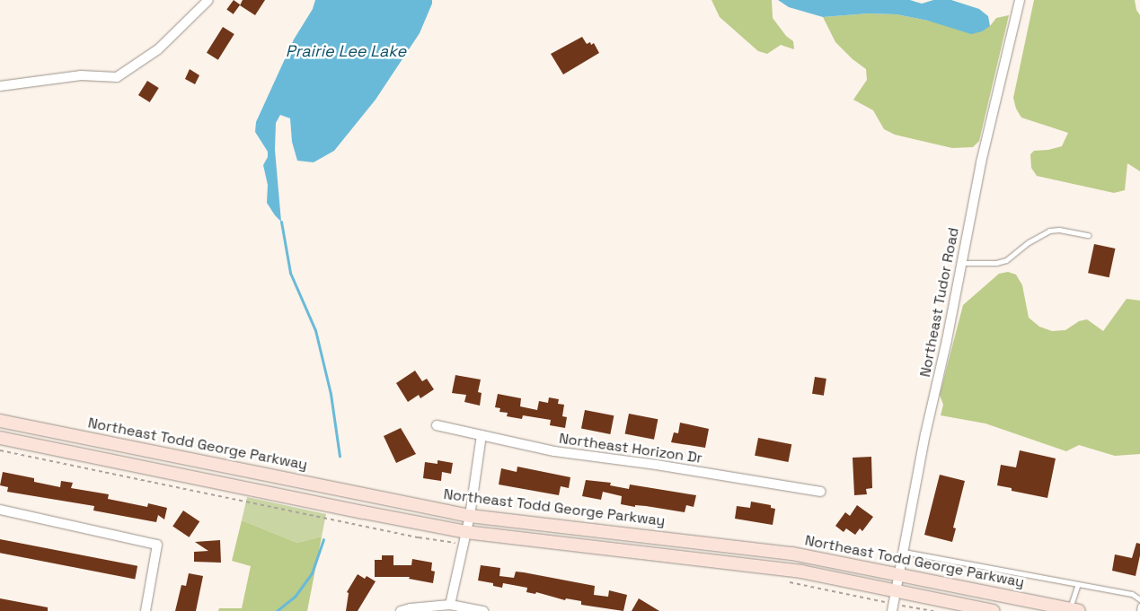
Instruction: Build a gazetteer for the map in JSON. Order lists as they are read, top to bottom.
{
  "streets": {
    "main road": ["Northeast Todd George Parkway"],
    "street": ["Northeast Tudor Road", "Northeast Horizon Dr"]
  },
  "crossings": [
    ["Northeast Tudor Road", "Northeast Todd George Parkway"]
  ],
  "water": ["Prairie Lee Lake"]
}
